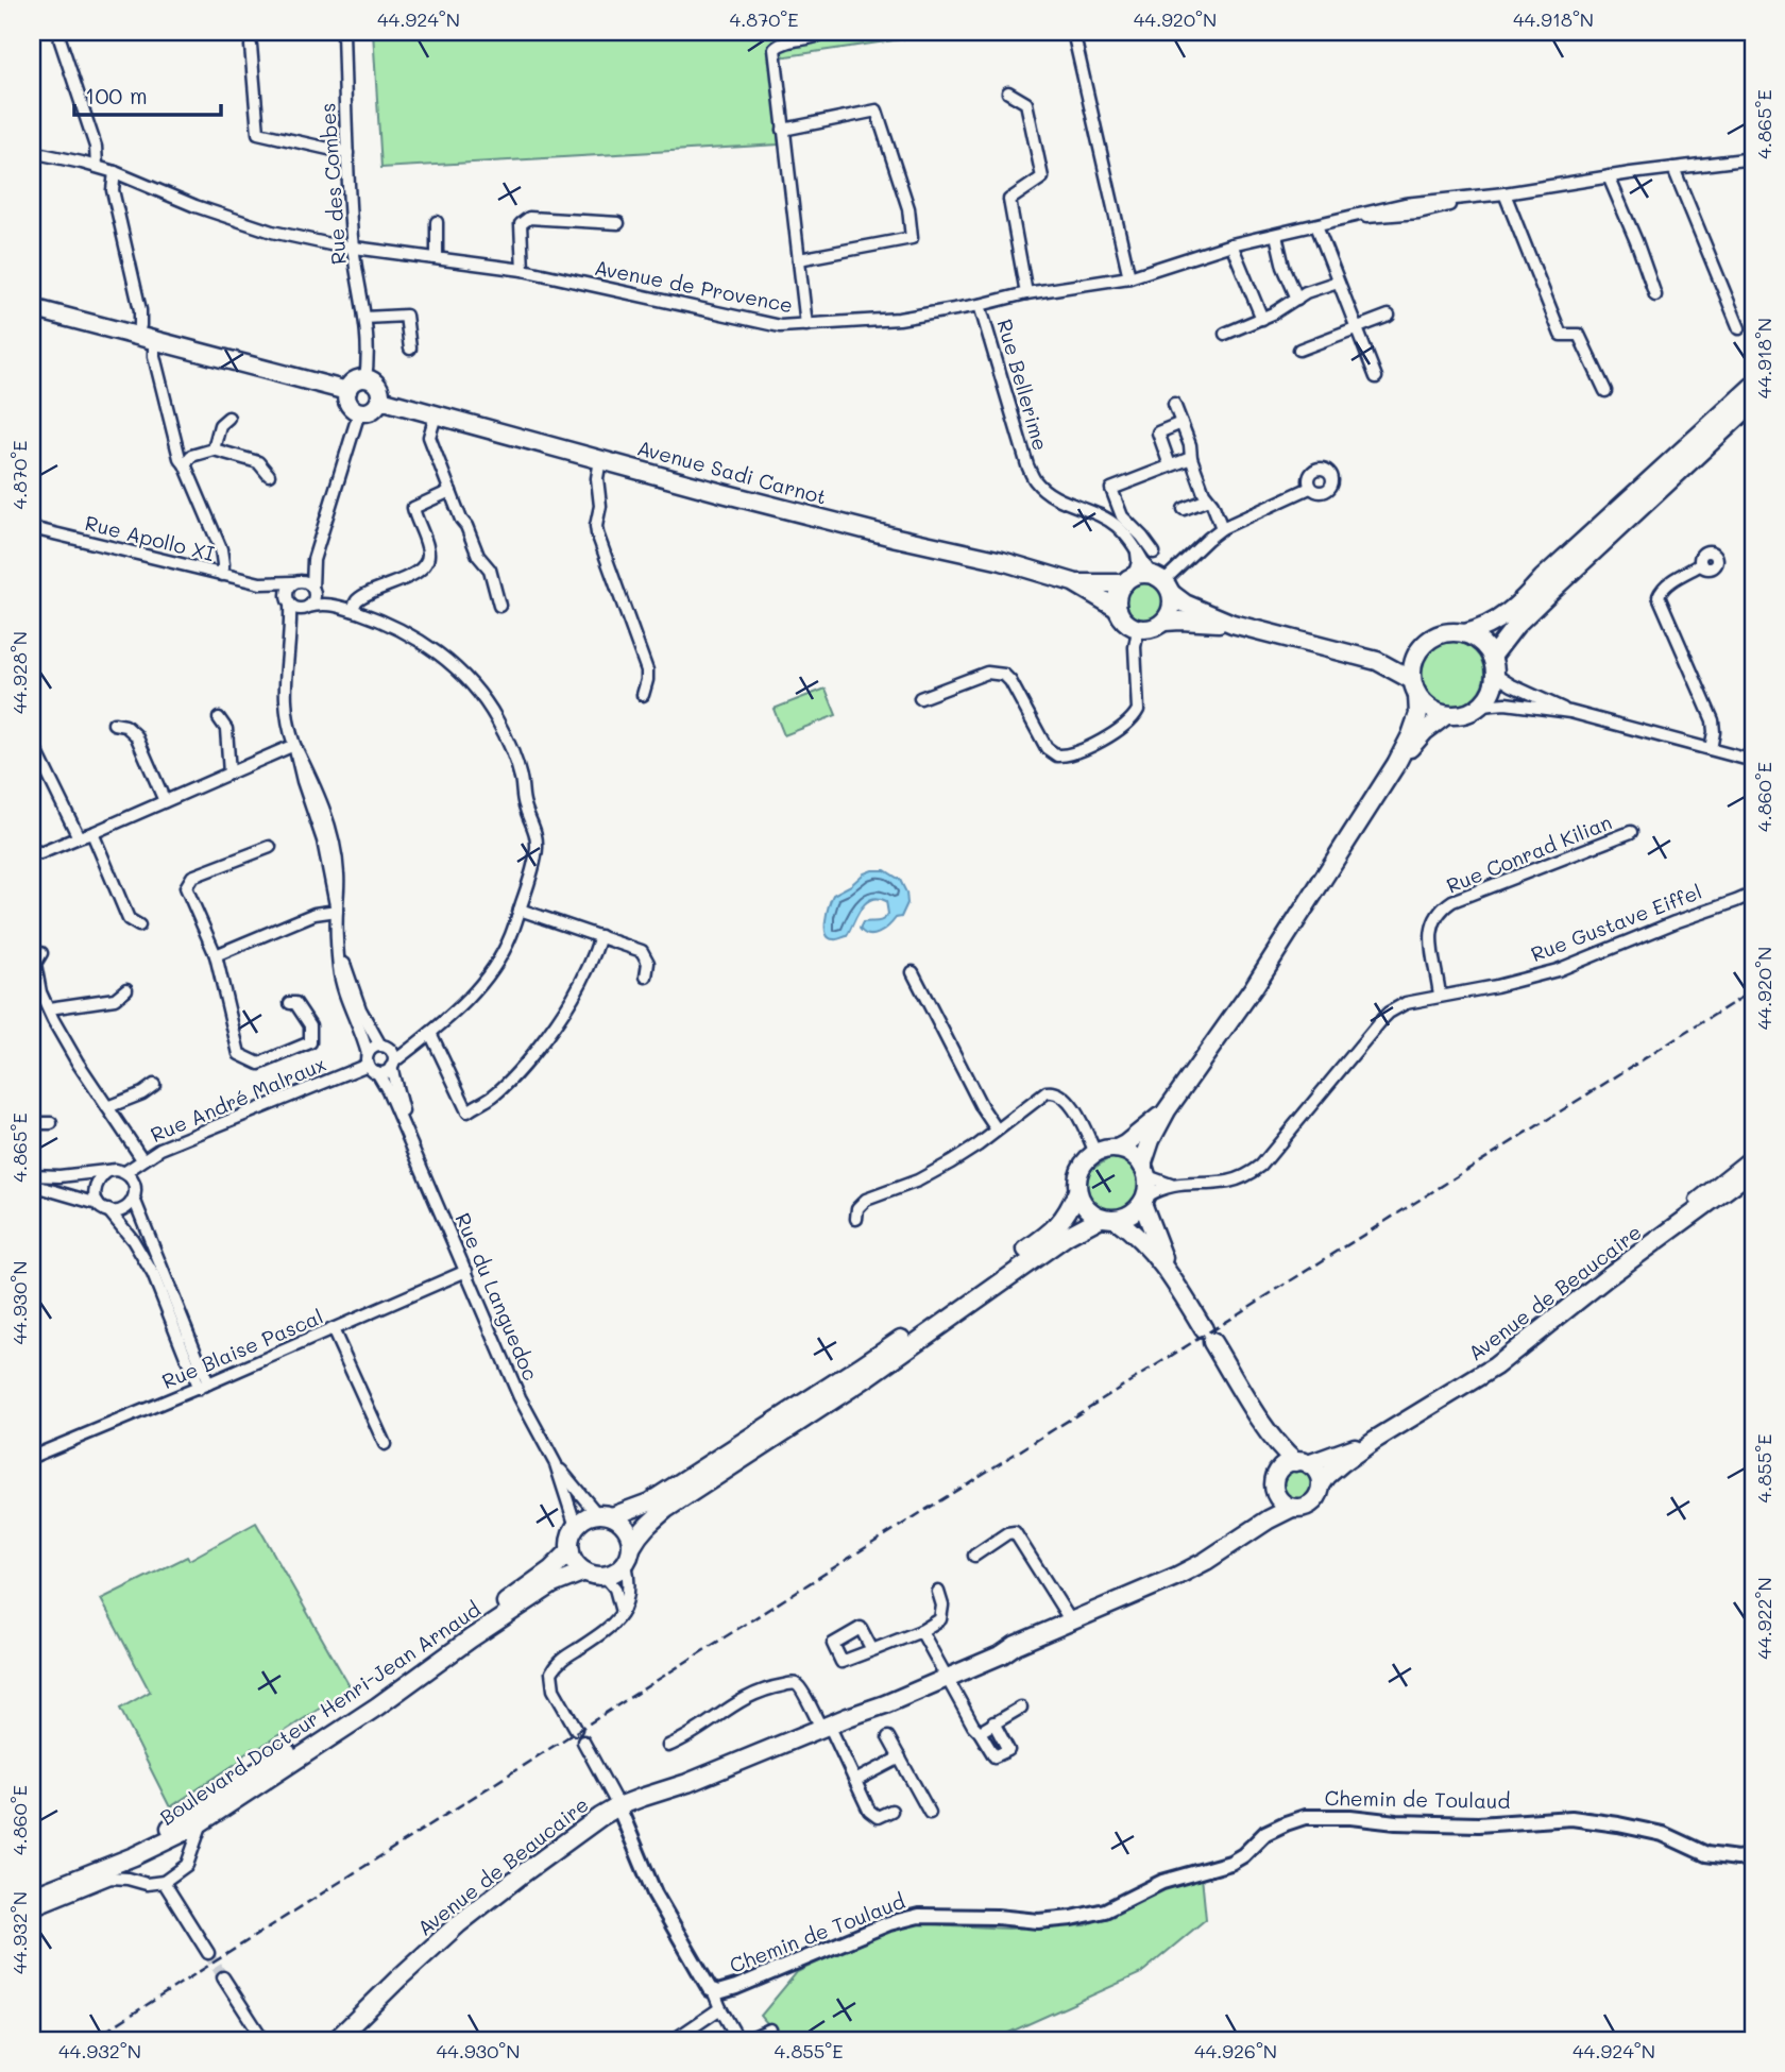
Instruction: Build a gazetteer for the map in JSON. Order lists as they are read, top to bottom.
{
  "streets": {
    "main road": ["Avenue Sadi Carnot", "Avenue de Beaucaire", "Boulevard Docteur Henri-Jean Arnaud"],
    "street": [
      "Rue des Combes",
      "Avenue de Provence",
      "Rue Bellerime",
      "Rue Apollo XI",
      "Rue Conrad Kilian",
      "Rue Gustave Eiffel",
      "Rue André Malraux",
      "Rue du Languedoc",
      "Rue Blaise Pascal",
      "Chemin de Toulaud"
    ]
  },
  "crossings": [
    ["Rue des Combes", "Avenue de Provence"],
    ["Rue des Combes", "Avenue Sadi Carnot"],
    ["Avenue de Provence", "Rue Bellerime"],
    ["Rue Bellerime", "Avenue Sadi Carnot"],
    ["Rue Conrad Kilian", "Rue Gustave Eiffel"],
    ["Rue André Malraux", "Rue du Languedoc"],
    ["Rue du Languedoc", "Rue Blaise Pascal"],
    ["Rue du Languedoc", "Boulevard Docteur Henri-Jean Arnaud"]
  ],
  "scale_bar": "100 m",
  "coordinates": [
    "44.924°N",
    "4.870°E",
    "44.920°N",
    "44.918°N",
    "4.865°E",
    "44.928°N",
    "4.860°E",
    "44.930°N",
    "4.855°E",
    "44.922°N",
    "44.932°N",
    "44.926°N"
  ]
}
